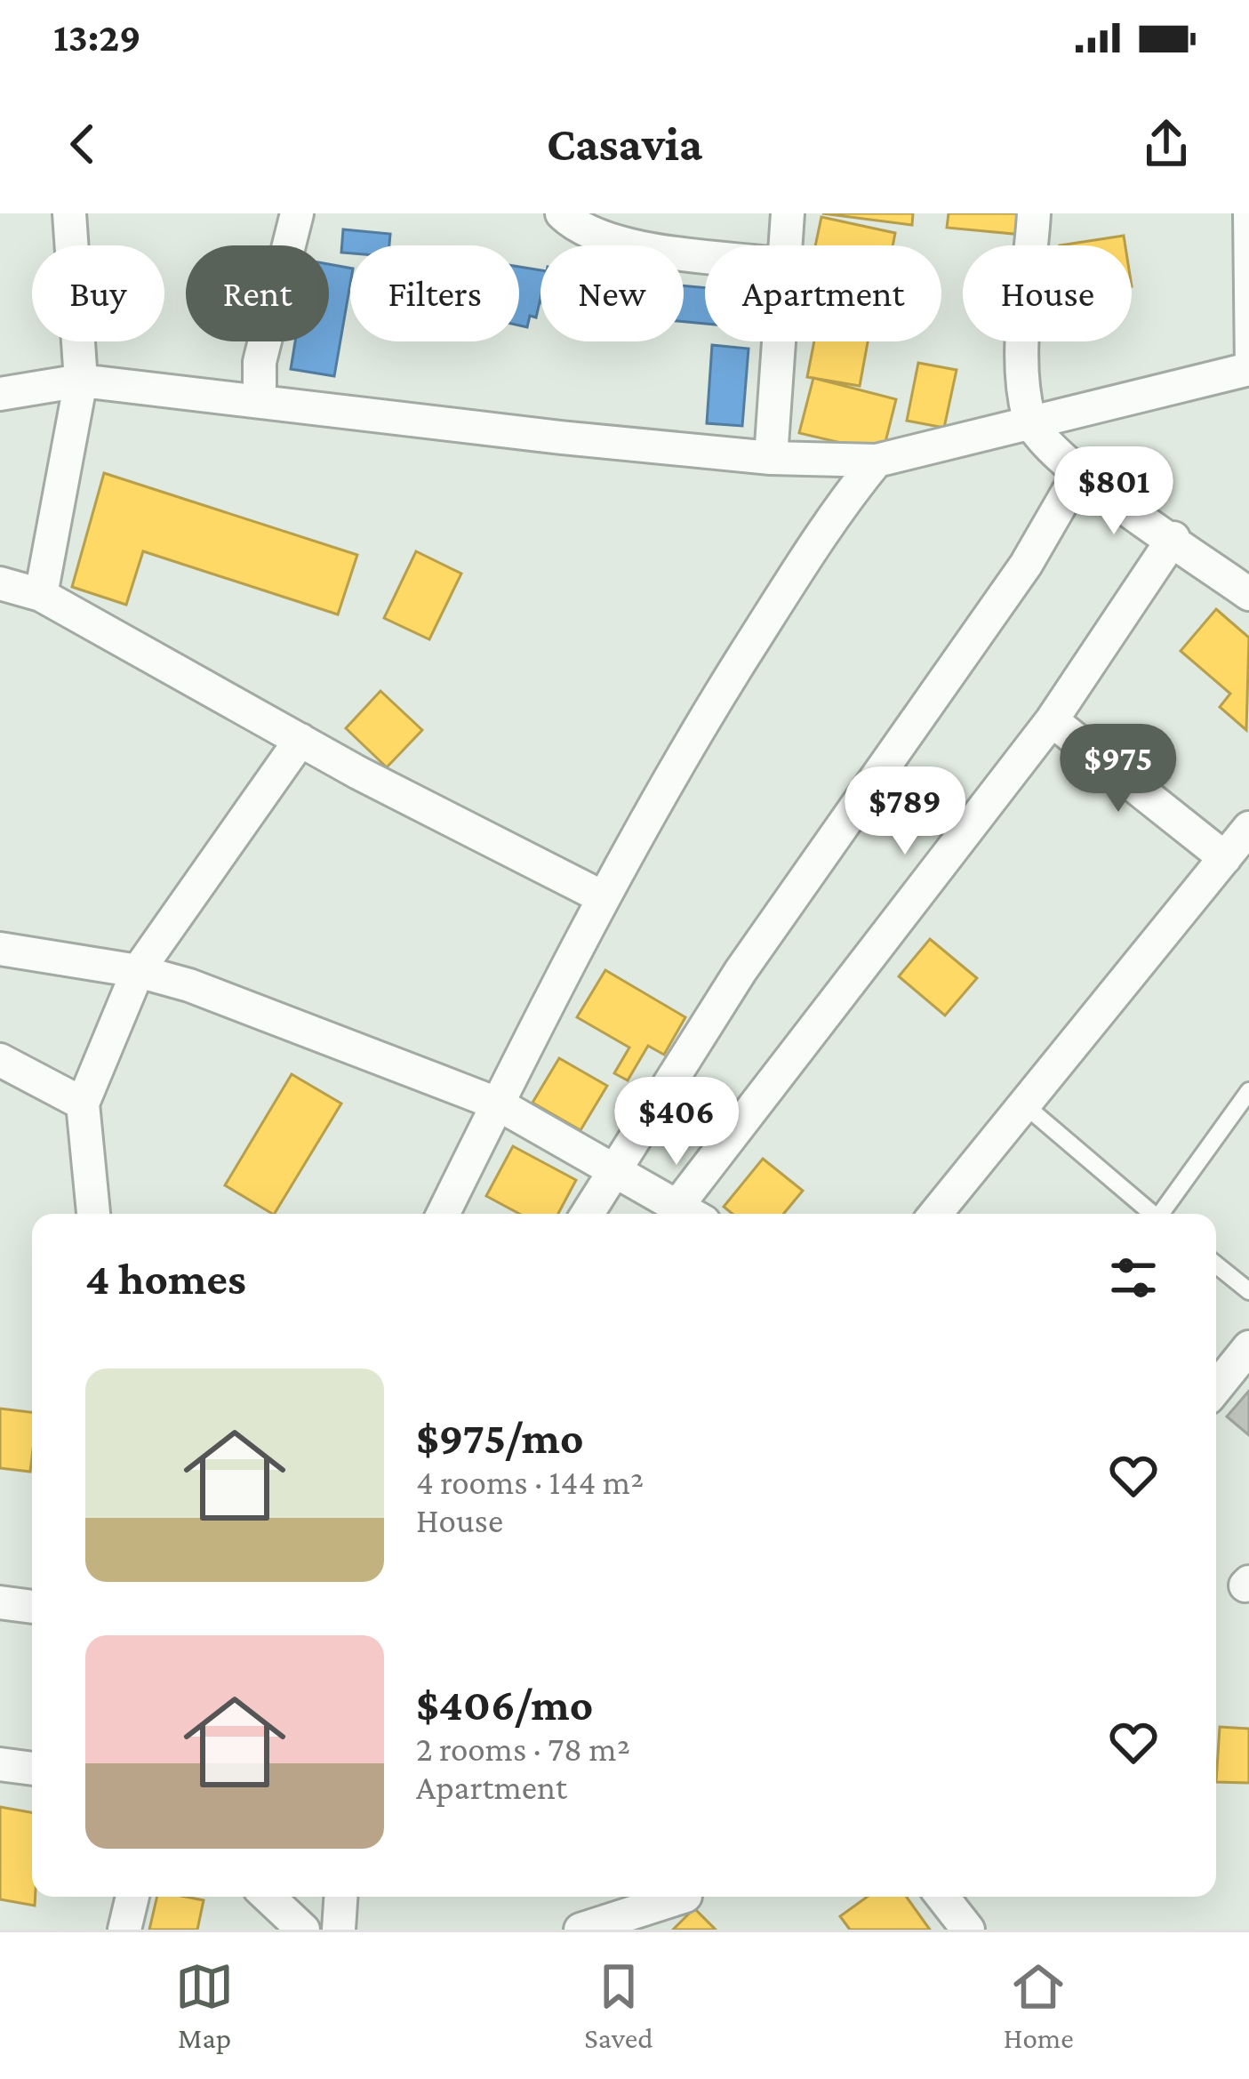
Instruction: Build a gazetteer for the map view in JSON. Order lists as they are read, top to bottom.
{
  "page": {
    "status": "13:29",
    "header": "Casavia",
    "chip": [
      "Buy",
      "Rent",
      "Filters",
      "New",
      "Apartment",
      "House"
    ],
    "price": [
      "$801",
      "$975",
      "$789",
      "$406"
    ],
    "heading": "4 homes",
    "list": [
      {
        "name": "$975/mo",
        "note": "4 rooms · 144 m² · House"
      },
      {
        "name": "$406/mo",
        "note": "2 rooms · 78 m² · Apartment"
      }
    ],
    "tabs": ["Map", "Saved", "Home"]
  }
}
